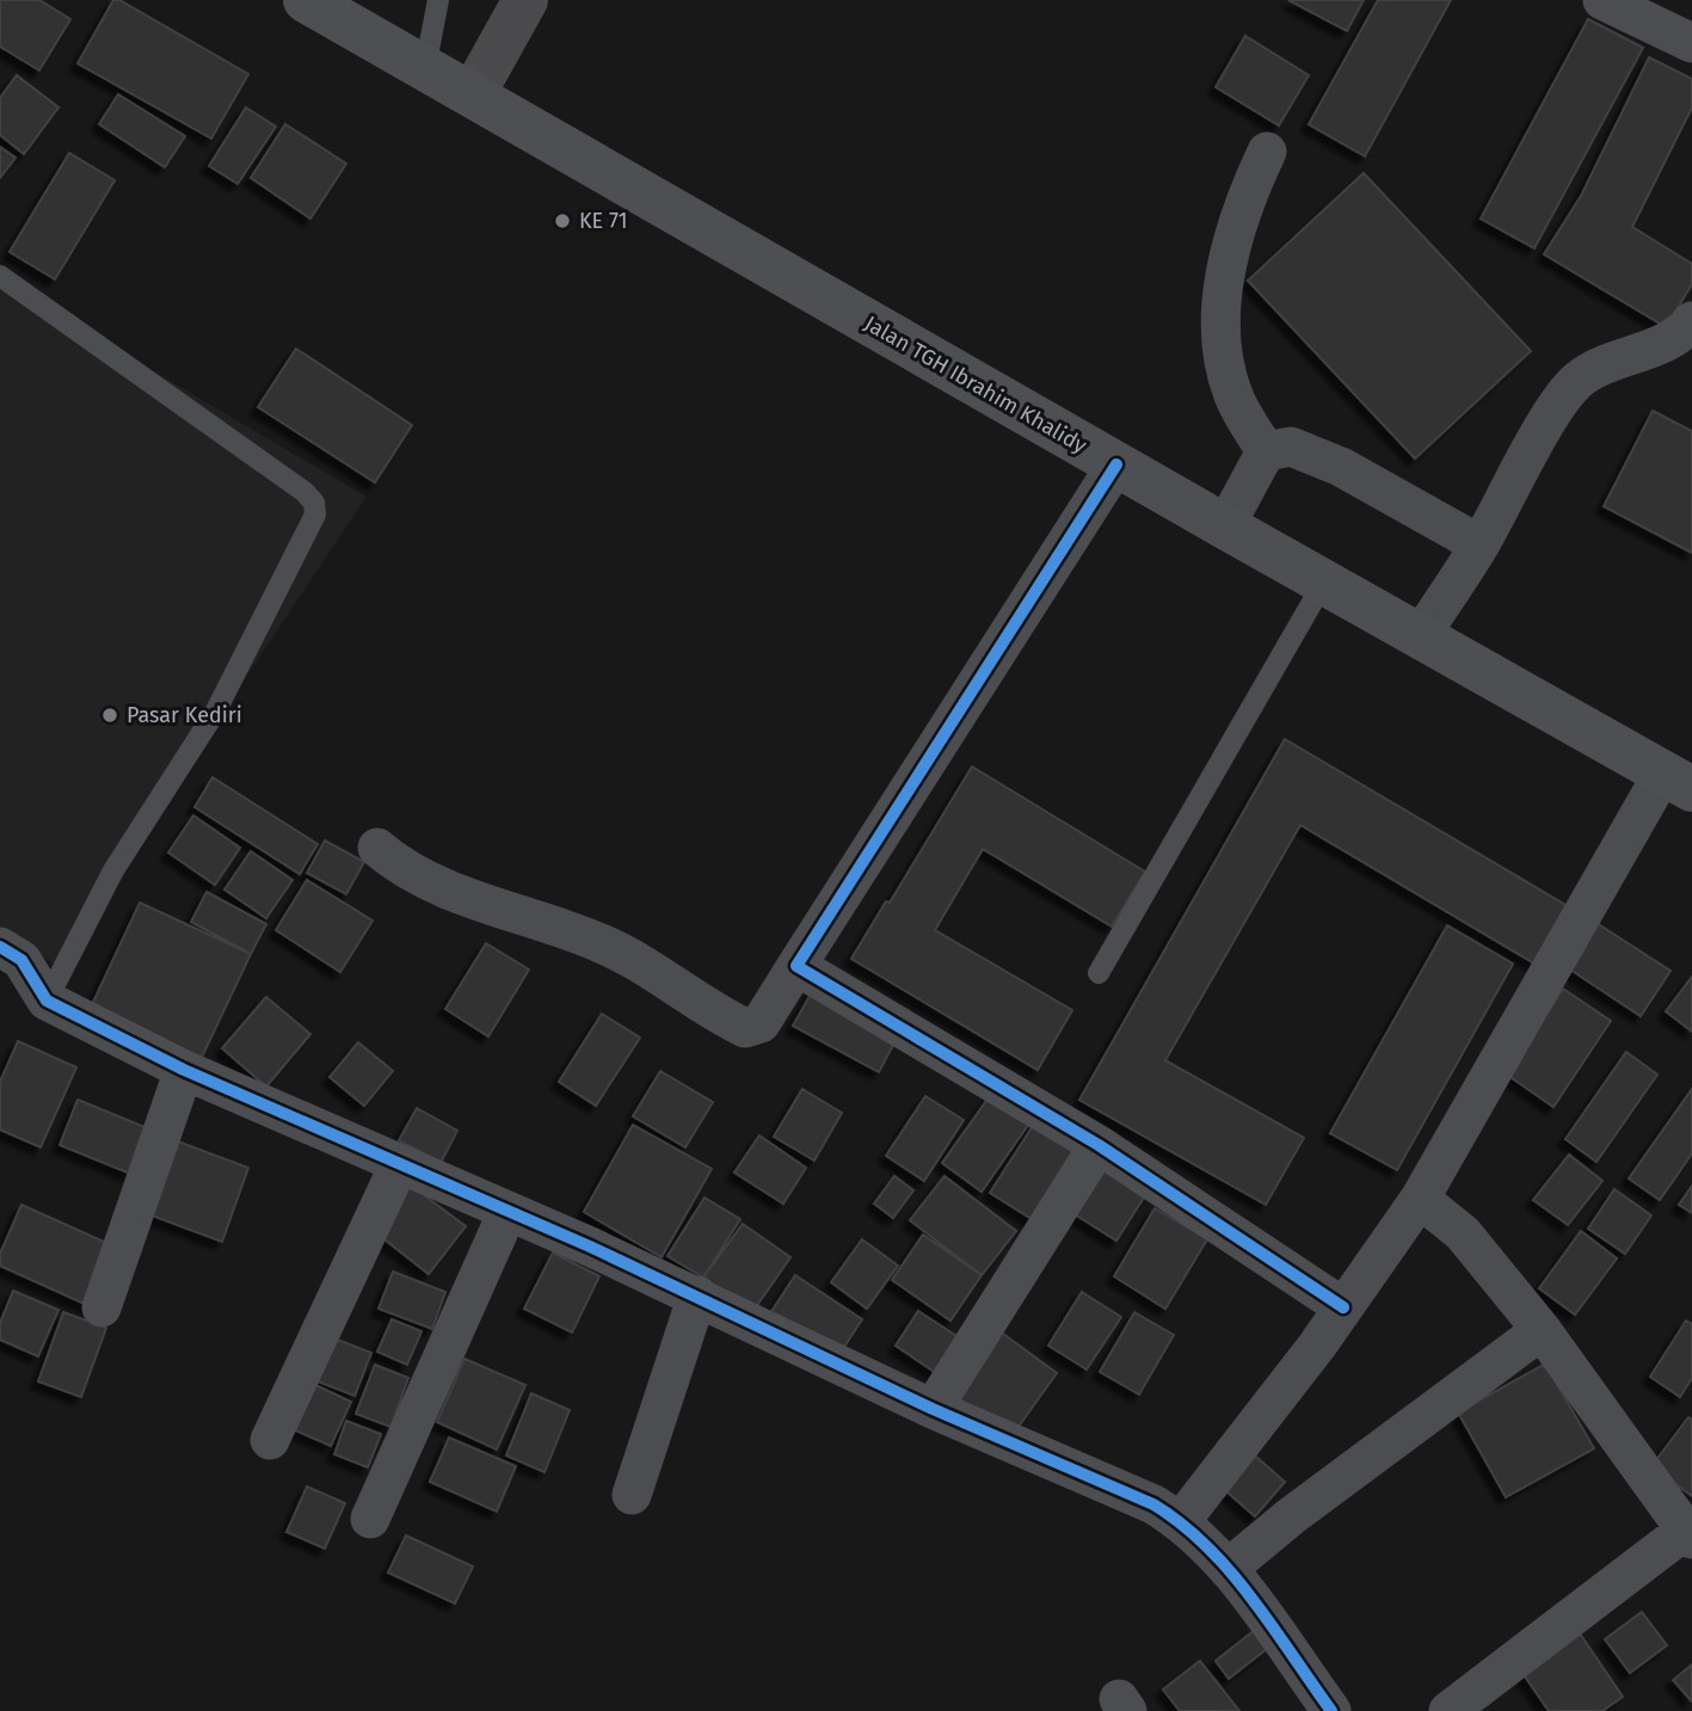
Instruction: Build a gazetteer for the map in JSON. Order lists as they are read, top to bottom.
{
  "streets": {
    "main road": ["Jalan TGH Ibrahim Khalidy"]
  },
  "places": ["KE 71", "Pasar Kediri"]
}
